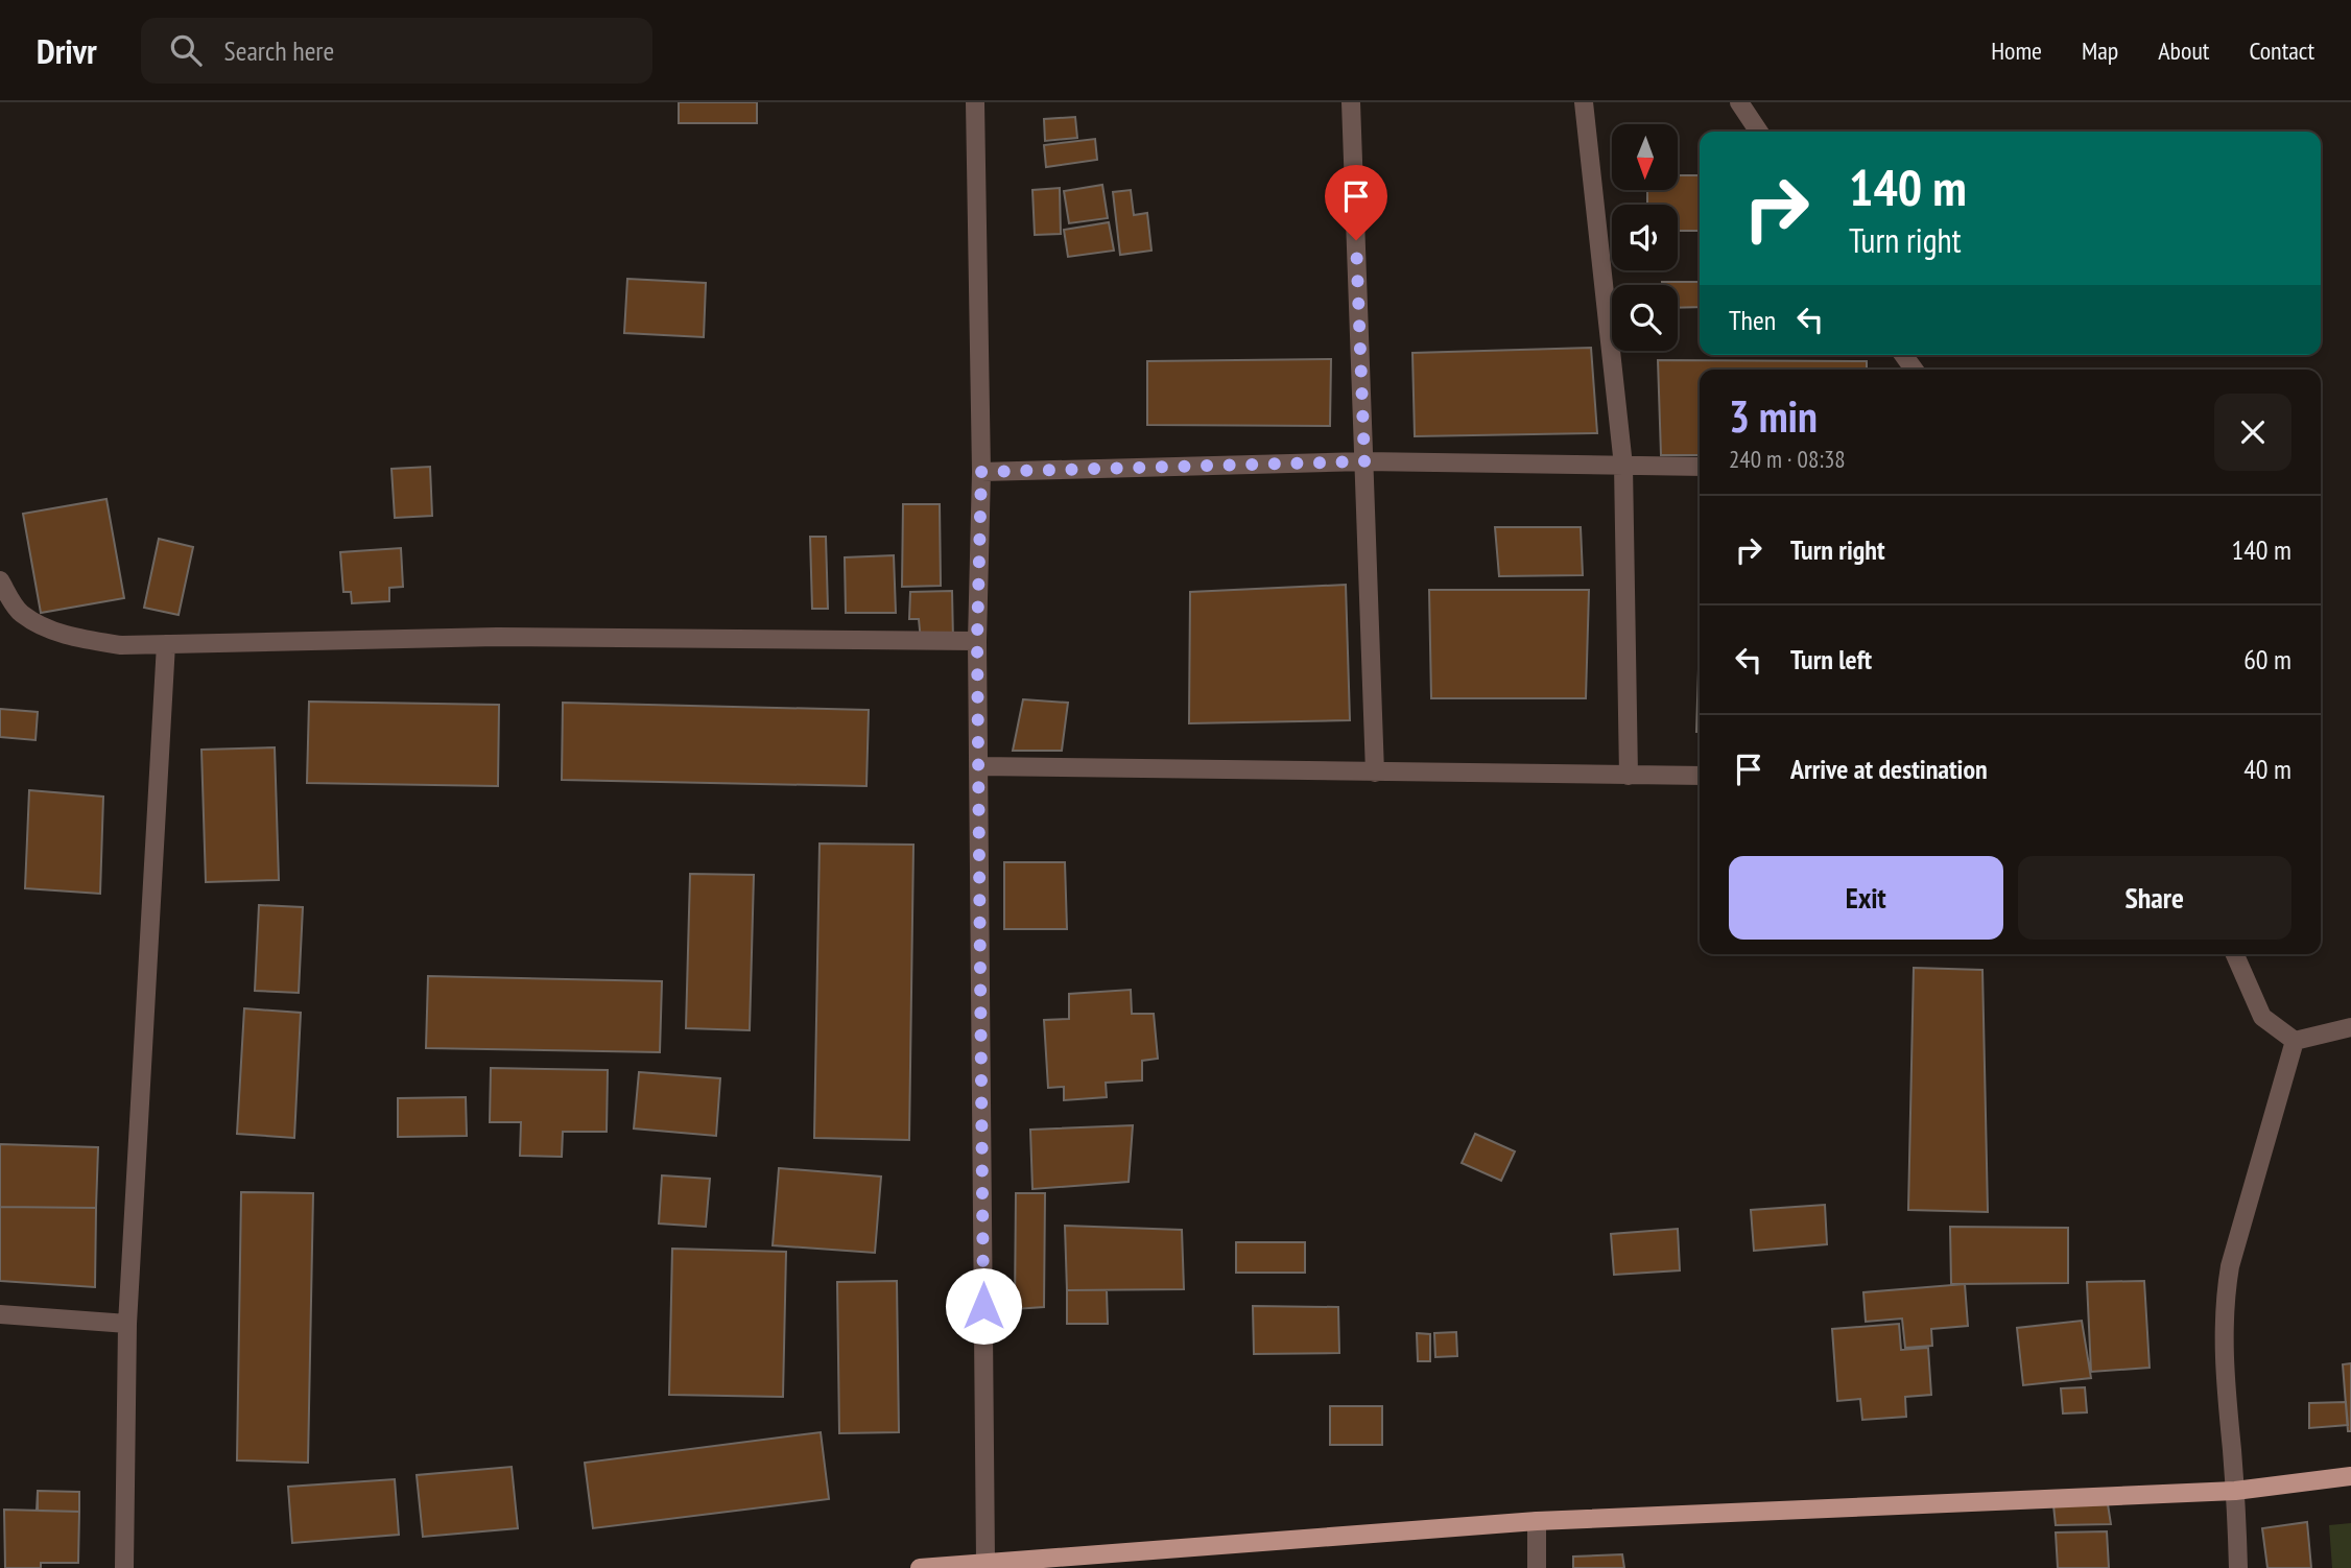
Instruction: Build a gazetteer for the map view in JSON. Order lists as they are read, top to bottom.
{
  "north": "bottom",
  "page": {
    "header": "Drivr",
    "search": "Search here",
    "nav": [
      "Home",
      "Map",
      "About",
      "Contact"
    ],
    "turn": ["140 m", "Turn right"],
    "then": "Then",
    "heading": ["3 min", "240 m · 08:38"],
    "list": [
      {
        "name": "Turn right",
        "value": "140 m"
      },
      {
        "name": "Turn left",
        "value": "60 m"
      },
      {
        "name": "Arrive at destination",
        "value": "40 m"
      }
    ],
    "buttons": ["Exit", "Share"]
  }
}
